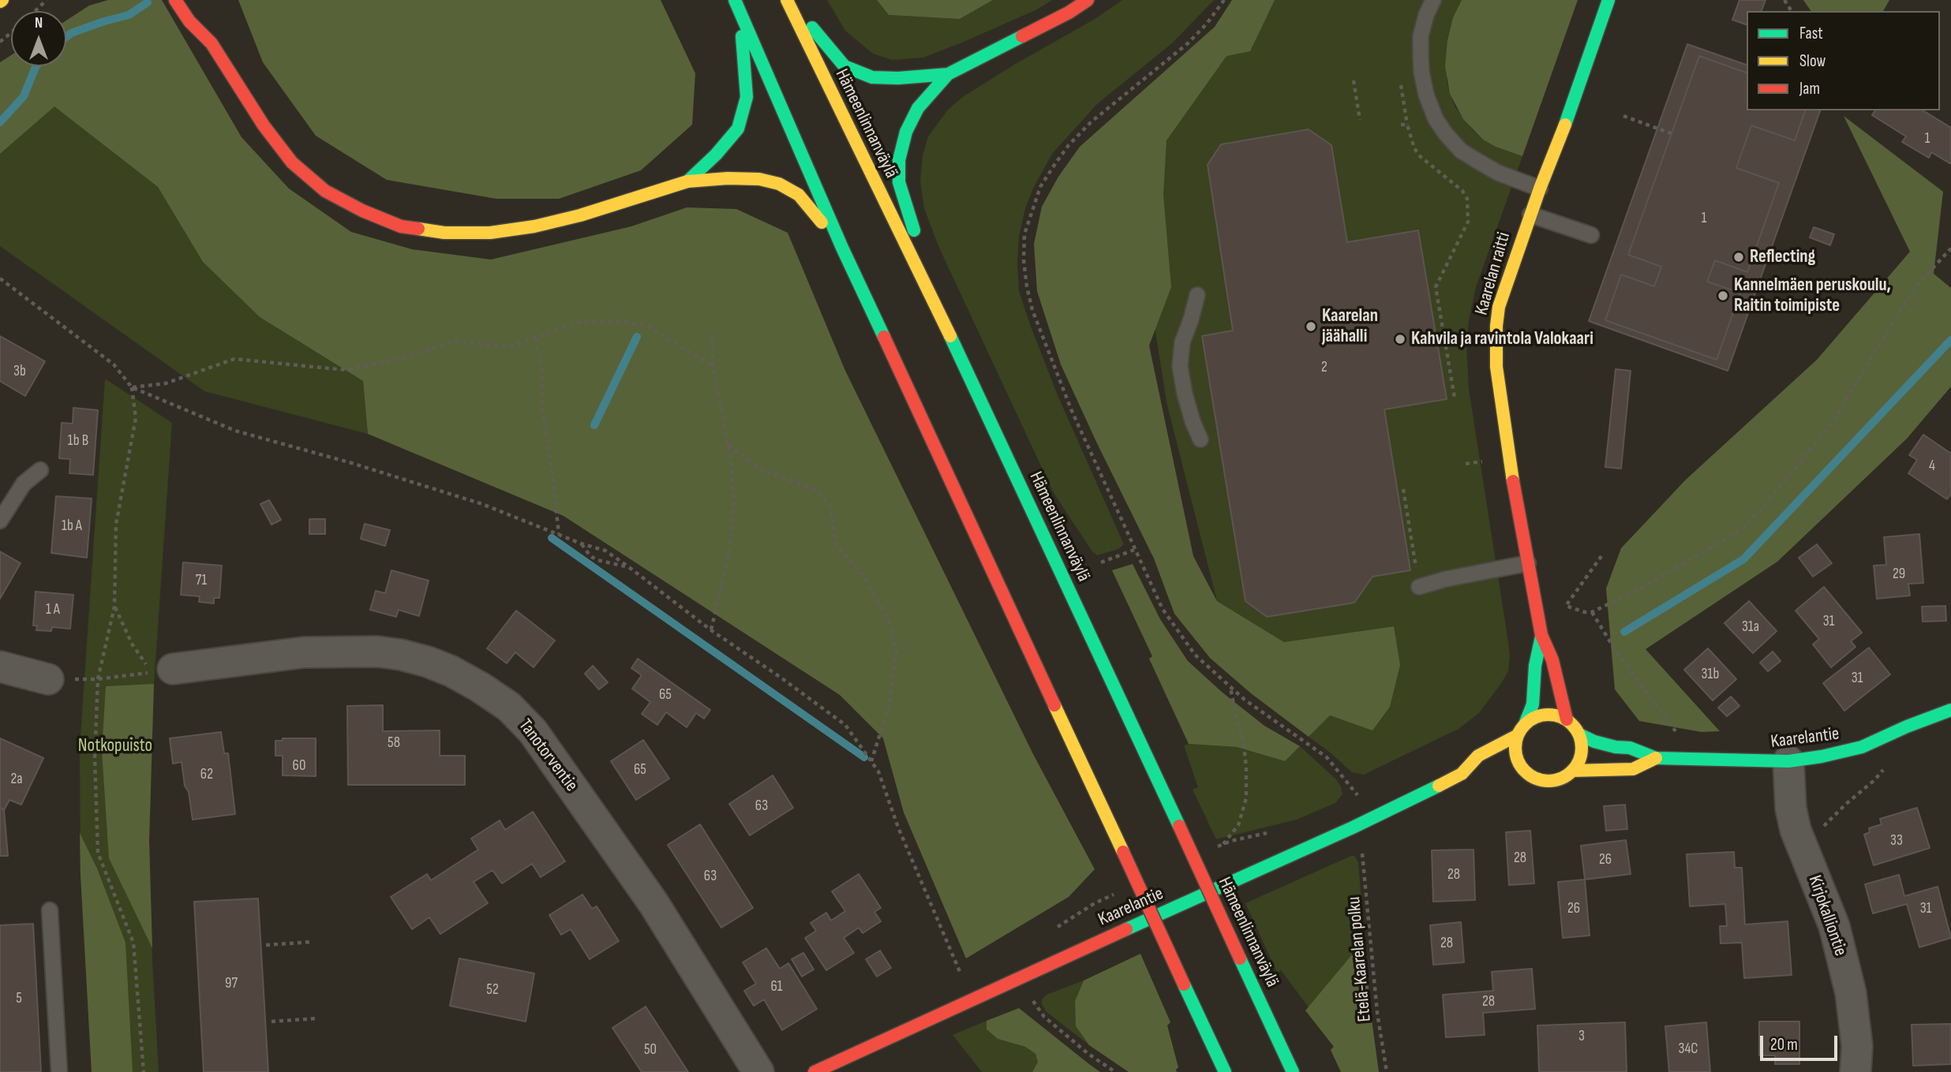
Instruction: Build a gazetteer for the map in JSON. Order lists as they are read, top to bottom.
{
  "streets": {
    "main road": ["Hämeenlinnanväylä", "Kaarelan raitti", "Kaarelantie"],
    "street": ["Tanotorventie", "Kirjokalliontie"],
    "path": ["Etelä-Kaarelan polku"]
  },
  "crossings": [
    ["Kaarelan raitti", "Kaarelantie"],
    ["Kaarelantie", "Kirjokalliontie"]
  ],
  "parks": ["Notkopuisto"],
  "places": [
    "Reflecting",
    "Kannelmäen peruskoulu, Raitin toimipiste",
    "Kaarelan jäähalli",
    "Kahvila ja ravintola Valokaari"
  ],
  "house_numbers": [
    "1",
    "1",
    "2",
    "3b",
    "1b B",
    "4",
    "1b A",
    "29",
    "71",
    "1 A",
    "31",
    "31a",
    "31b",
    "31",
    "65",
    "58",
    "60",
    "65",
    "62",
    "2a",
    "63",
    "33",
    "28",
    "26",
    "28",
    "63",
    "26",
    "31",
    "28",
    "97",
    "61",
    "52",
    "5",
    "28",
    "3",
    "34C",
    "50"
  ],
  "legend": ["Fast", "Slow", "Jam"],
  "scale_bar": "20 m",
  "north": "top"
}
